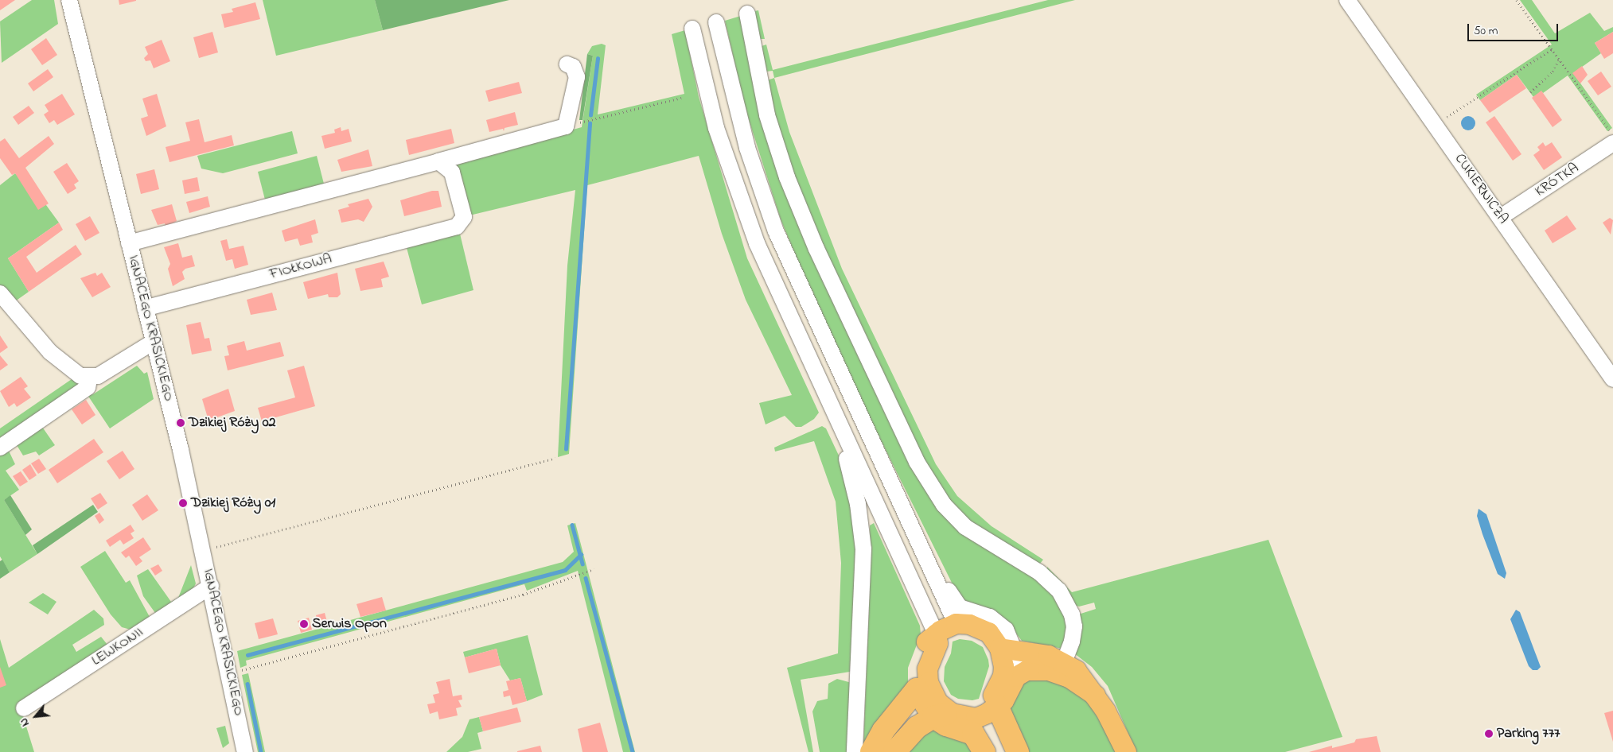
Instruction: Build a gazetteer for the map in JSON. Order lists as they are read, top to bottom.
{
  "streets": {
    "street": [
      "KRÓTKA",
      "CUKIERNICZA",
      "FIOŁKOWA",
      "IGNACEGO KRASICKIEGO",
      "LEWKONII"
    ]
  },
  "crossings": [
    ["KRÓTKA", "CUKIERNICZA"],
    ["FIOŁKOWA", "IGNACEGO KRASICKIEGO"],
    ["IGNACEGO KRASICKIEGO", "LEWKONII"]
  ],
  "places": [
    "Dzikiej Róży 02",
    "Dzikiej Róży 01",
    "Serwis Opon",
    "Parking 777"
  ],
  "scale_bar": "50 m",
  "north": "bottom left"
}
